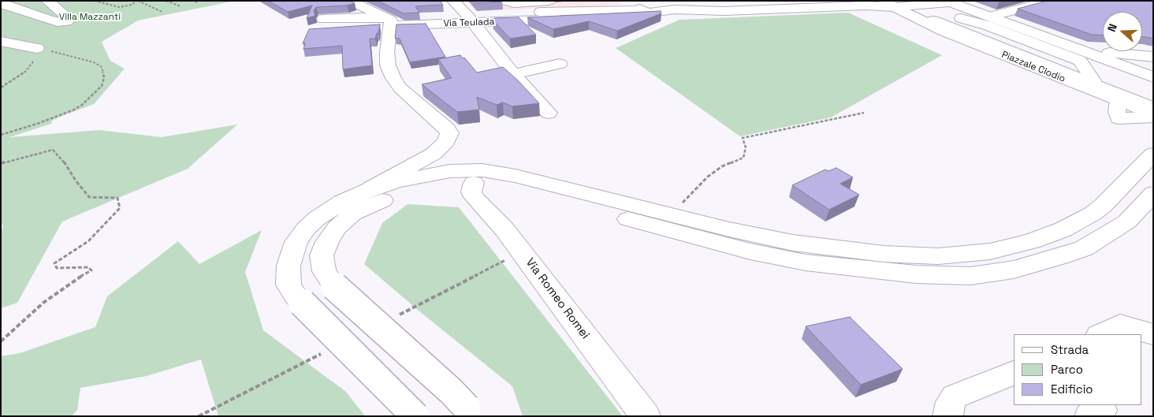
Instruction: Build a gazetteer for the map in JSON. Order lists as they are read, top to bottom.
{
  "streets": {
    "main road": ["Via Teulada", "Piazzale Clodio", "Via Romeo Romei"]
  },
  "crossings": [
    ["Via Teulada", "Piazzale Clodio"]
  ],
  "parks": ["Villa Mazzanti"],
  "legend": ["Strada", "Parco", "Edificio"],
  "north": "left"
}
